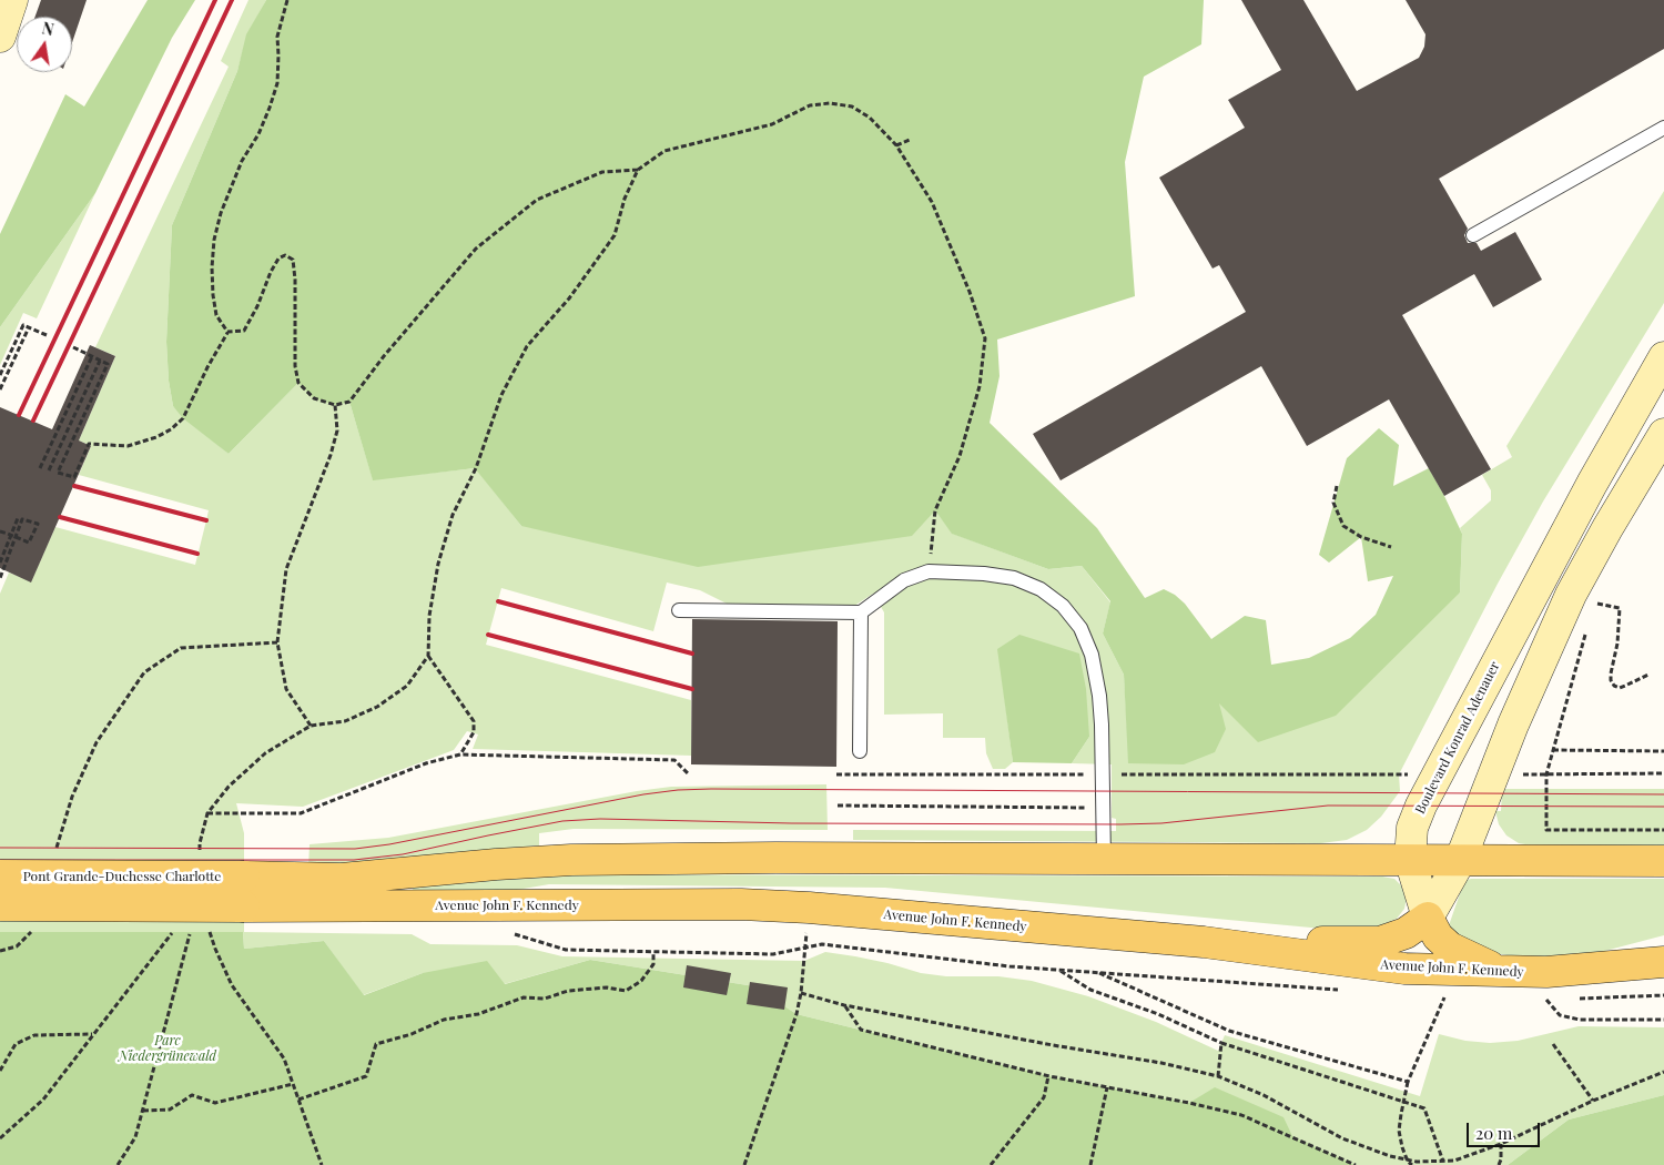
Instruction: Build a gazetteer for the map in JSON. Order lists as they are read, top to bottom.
{
  "streets": {
    "main road": ["Boulevard Konrad Adenauer", "Pont Grande-Duchesse Charlotte", "Avenue John F. Kennedy"]
  },
  "crossings": [
    ["Pont Grande-Duchesse Charlotte", "Avenue John F. Kennedy"]
  ],
  "parks": ["Parc Niedergrünewald"],
  "scale_bar": "20 m",
  "north": "top"
}
